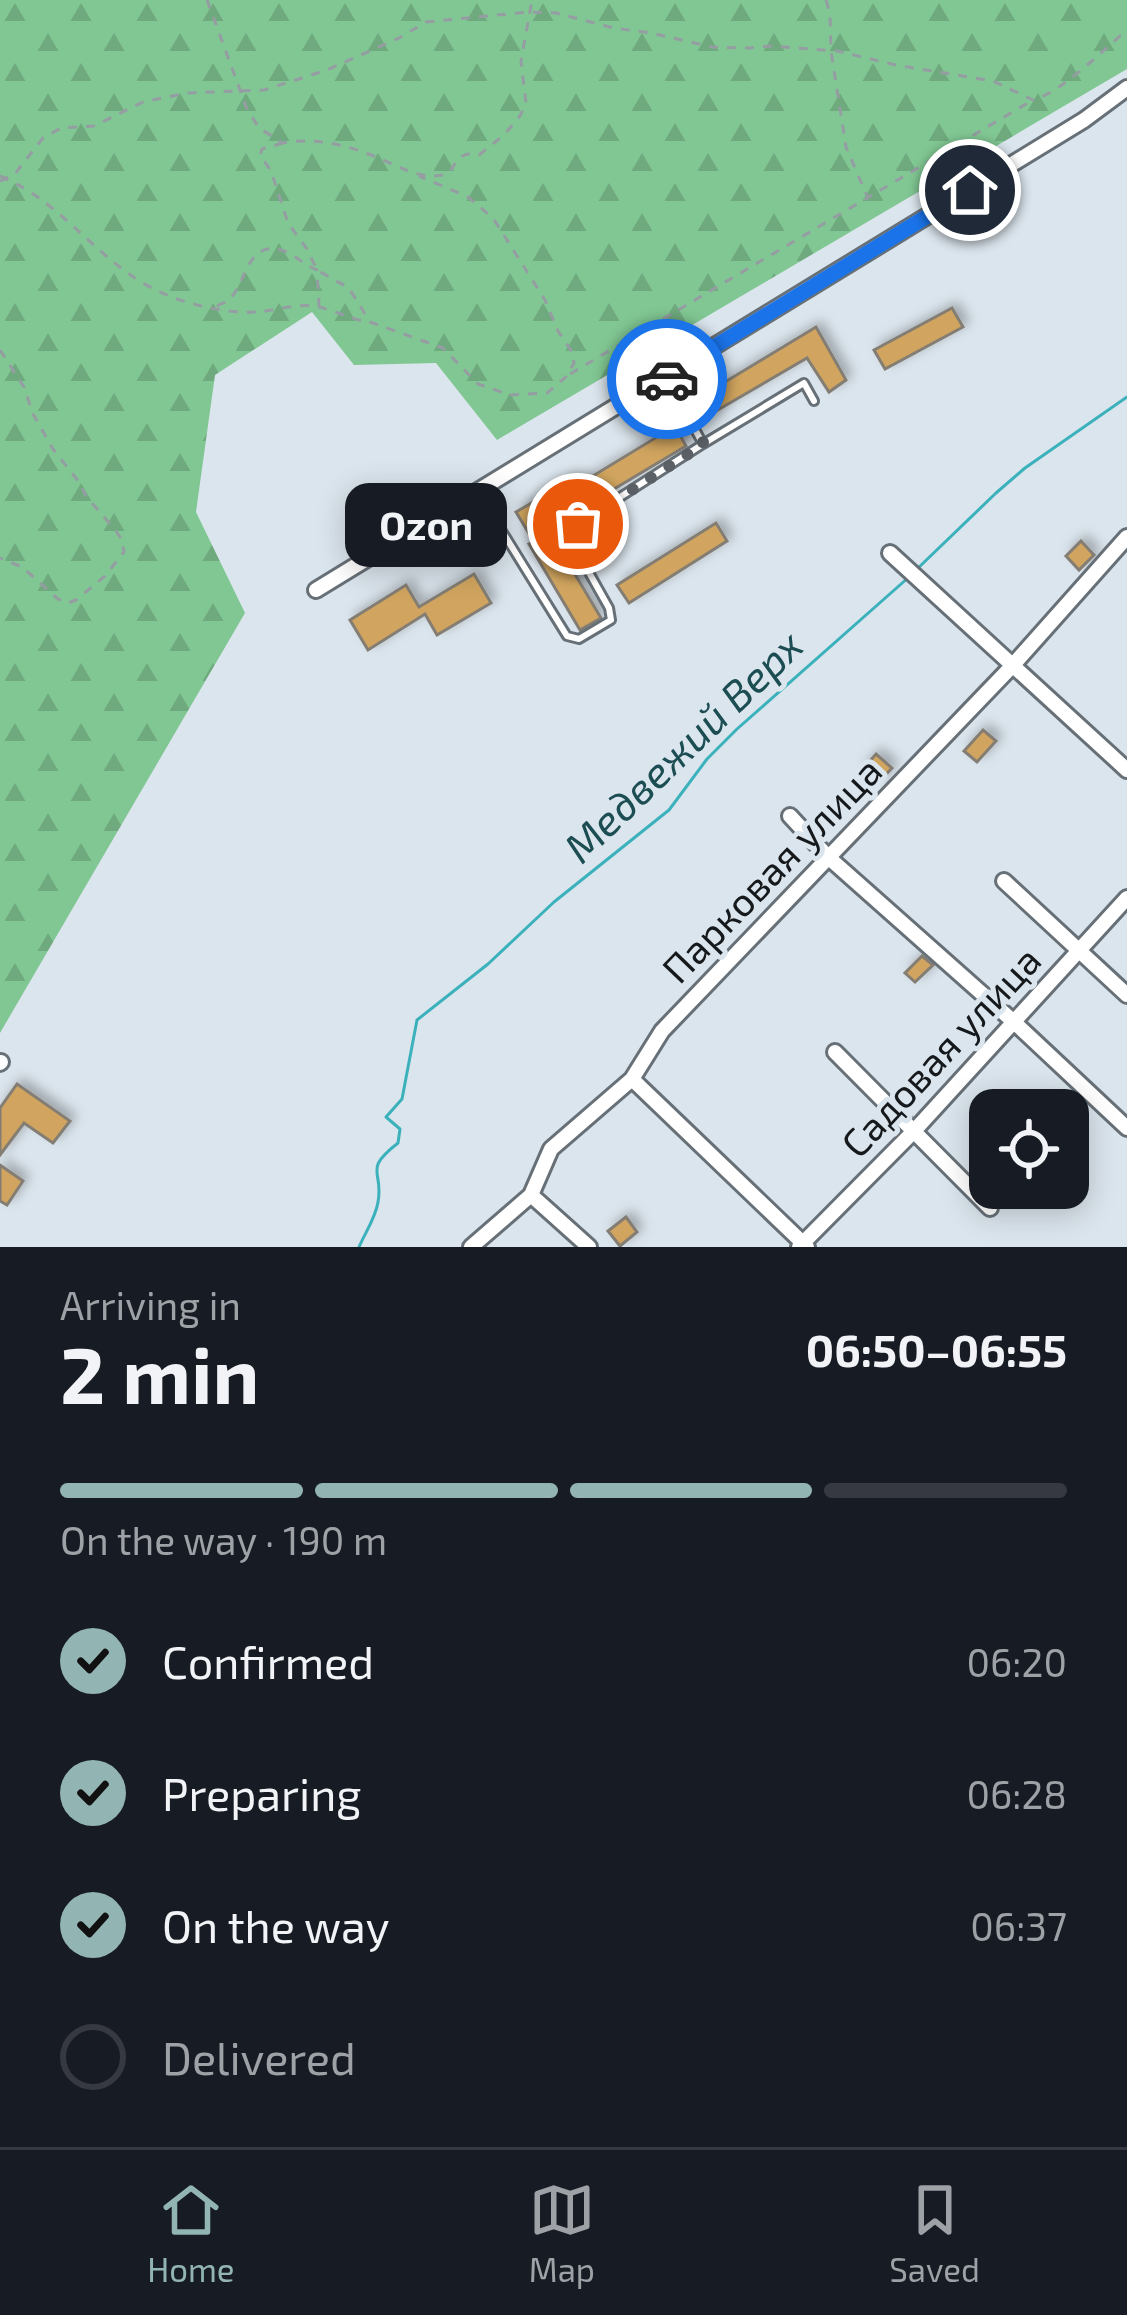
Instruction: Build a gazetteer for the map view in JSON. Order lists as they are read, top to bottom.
{
  "streets": {
    "street": ["Парковая улица", "Садовая улица"]
  },
  "water": ["Медвежий Верх"],
  "places": ["Ozon"],
  "page": {
    "bubble": "Ozon",
    "heading": ["2 min", "Arriving in", "06:50–06:55"],
    "bar": "On the way · 190 m",
    "list": [
      ["Confirmed", "06:20"],
      ["Preparing", "06:28"],
      ["On the way", "06:37"],
      "Delivered"
    ],
    "tabs": ["Home", "Map", "Saved"]
  }
}
